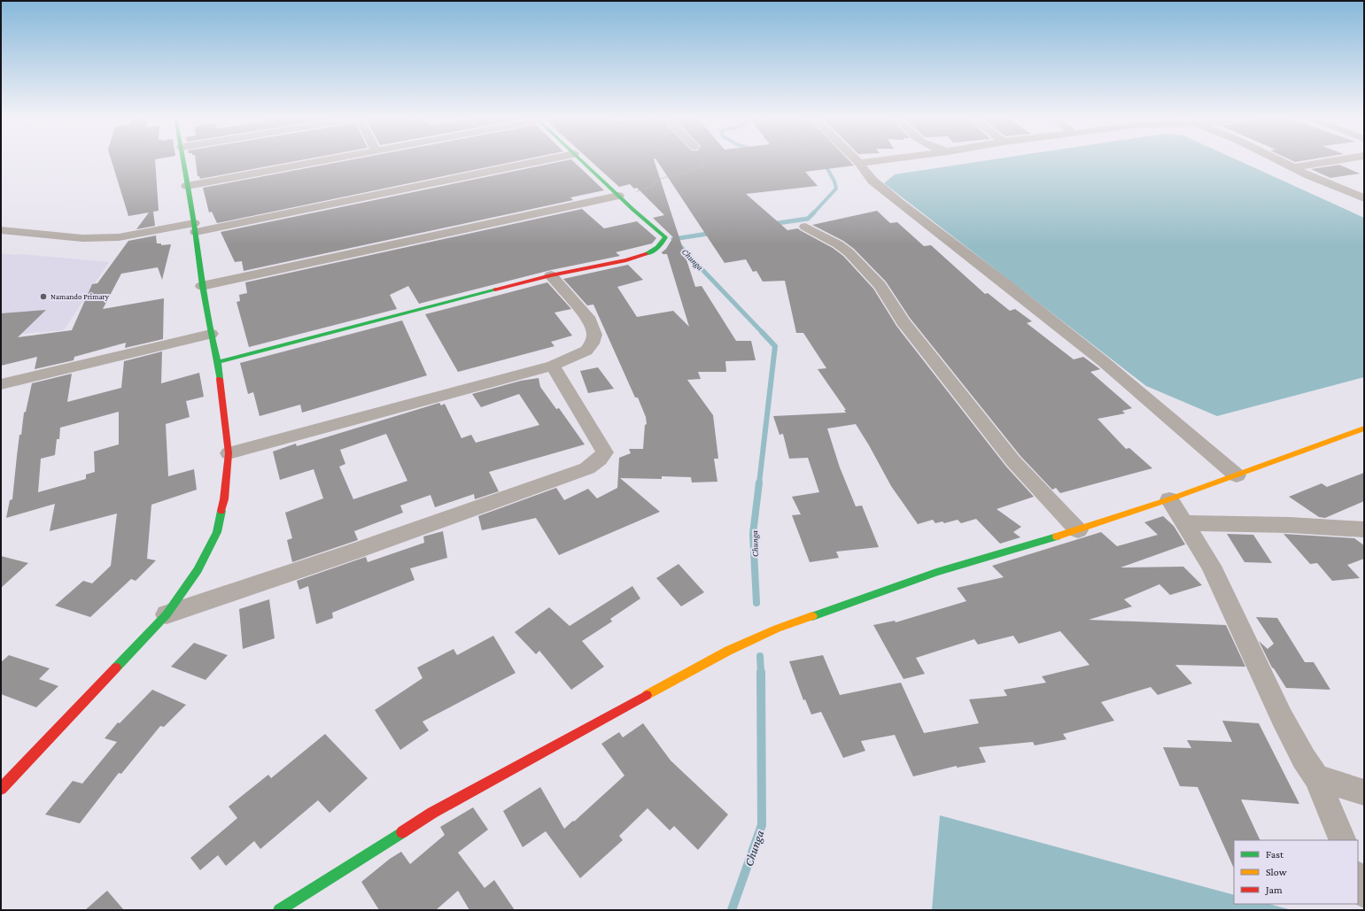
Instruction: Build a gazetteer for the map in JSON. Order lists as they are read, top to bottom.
{
  "water": ["Chunga"],
  "places": ["Namando Primary"],
  "legend": ["Fast", "Slow", "Jam"]
}
